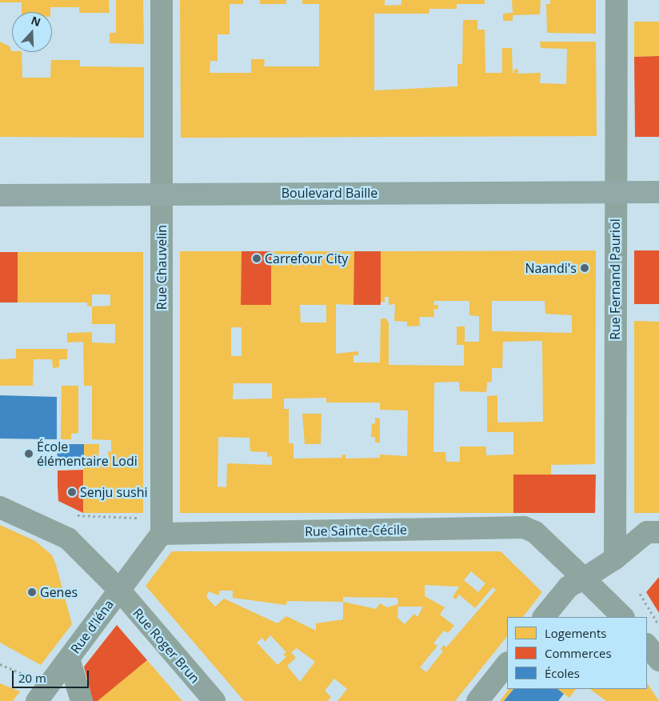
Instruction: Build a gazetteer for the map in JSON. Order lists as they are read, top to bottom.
{
  "streets": {
    "main road": ["Boulevard Baille"],
    "street": [
      "Rue Chauvelin",
      "Rue Fernand Pauriol",
      "Rue Sainte-Cécile",
      "Rue d'Iéna",
      "Rue Roger Brun"
    ]
  },
  "crossings": [
    ["Boulevard Baille", "Rue Chauvelin"],
    ["Boulevard Baille", "Rue Fernand Pauriol"],
    ["Rue Chauvelin", "Rue Sainte-Cécile"],
    ["Rue d'Iéna", "Rue Roger Brun"]
  ],
  "places": [
    "Carrefour City",
    "Naandi's",
    "École élémentaire Lodi",
    "Senju sushi",
    "Genes"
  ],
  "legend": ["Logements", "Commerces", "Écoles"],
  "scale_bar": "20 m",
  "north": "top"
}
